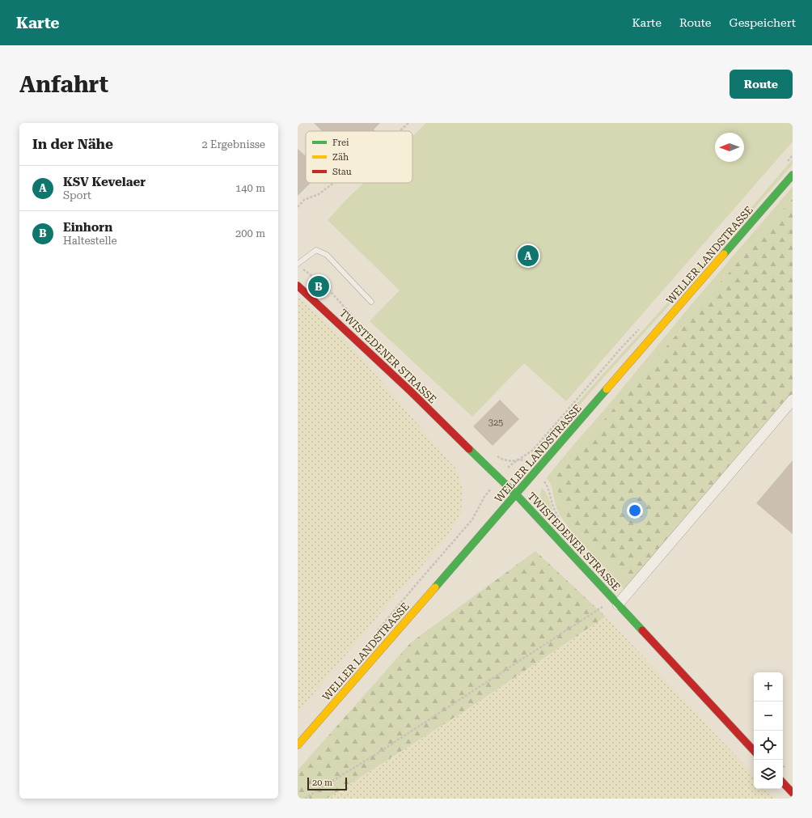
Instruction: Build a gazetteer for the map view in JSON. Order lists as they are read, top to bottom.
{
  "streets": {
    "main road": ["WELLER LANDSTRASSE", "TWISTEDENER STRASSE"]
  },
  "crossings": [
    ["WELLER LANDSTRASSE", "TWISTEDENER STRASSE"]
  ],
  "house_numbers": ["325"],
  "legend": ["Frei", "Zäh", "Stau"],
  "scale_bar": "20 m",
  "north": "left",
  "page": {
    "header": "Karte",
    "nav": ["Karte", "Route", "Gespeichert"],
    "buttons": "Route",
    "title": "Anfahrt",
    "heading": ["In der Nähe", "2 Ergebnisse"],
    "list": [
      {
        "mark": "A",
        "name": "KSV Kevelaer",
        "note": "Sport",
        "value": "140 m"
      },
      {
        "mark": "B",
        "name": "Einhorn",
        "note": "Haltestelle",
        "value": "200 m"
      }
    ],
    "pins": ["A", "B"],
    "map_buttons": ["+", "−"],
    "scale": "20 m"
  }
}
